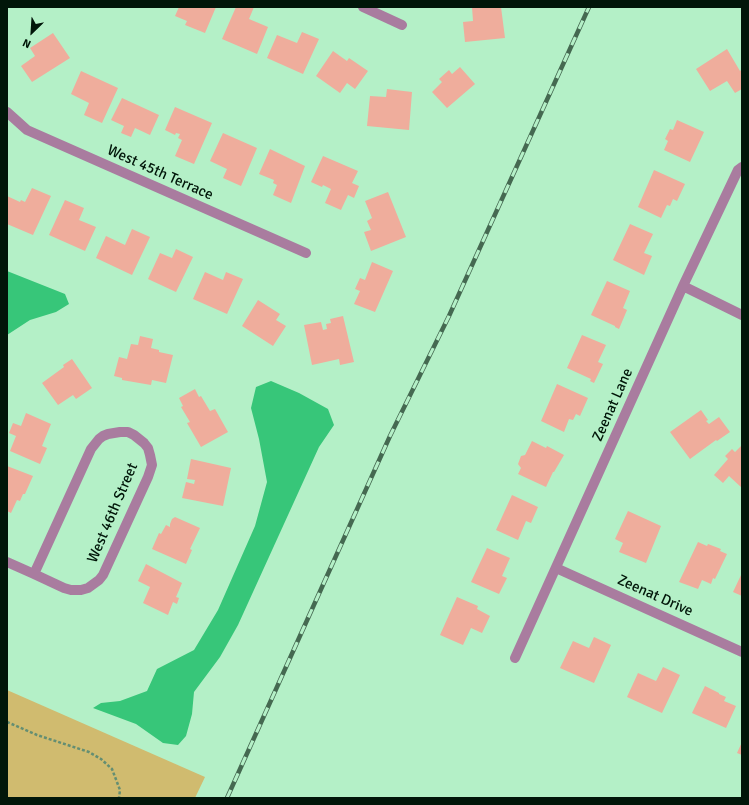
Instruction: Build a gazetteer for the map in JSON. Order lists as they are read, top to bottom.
{
  "streets": {
    "street": [
      "West 45th Terrace",
      "Zeenat Lane",
      "West 46th Street",
      "Zeenat Drive"
    ]
  },
  "crossings": [
    ["Zeenat Lane", "Zeenat Drive"]
  ],
  "north": "bottom left"
}
